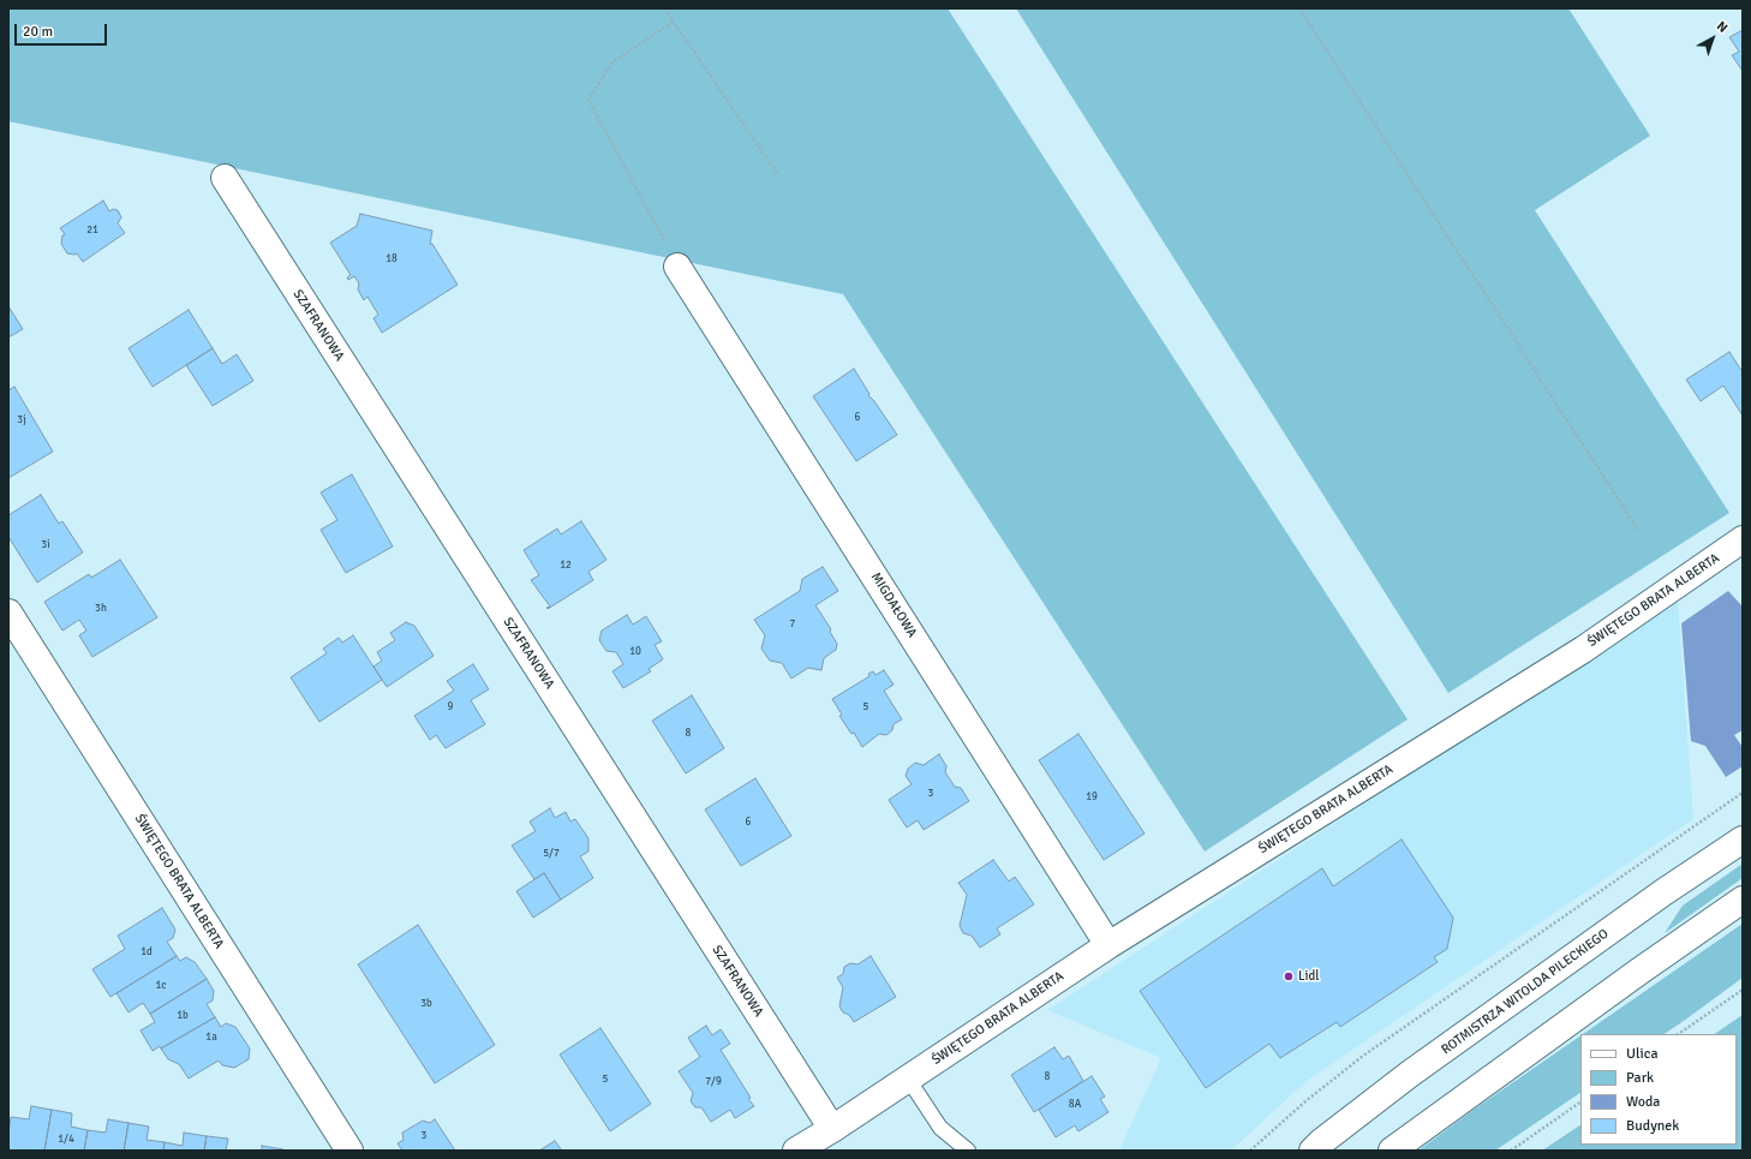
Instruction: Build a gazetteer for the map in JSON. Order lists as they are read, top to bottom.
{
  "streets": {
    "street": [
      "SZAFRANOWA",
      "ŚWIĘTEGO BRATA ALBERTA",
      "MIGDAŁOWA",
      "ROTMISTRZA WITOLDA PILECKIEGO"
    ]
  },
  "crossings": [
    ["SZAFRANOWA", "ŚWIĘTEGO BRATA ALBERTA"],
    ["ŚWIĘTEGO BRATA ALBERTA", "MIGDAŁOWA"]
  ],
  "places": ["Lidl"],
  "house_numbers": [
    "21",
    "18",
    "6",
    "3j",
    "3i",
    "12",
    "3h",
    "7",
    "10",
    "9",
    "5",
    "8",
    "3",
    "19",
    "6",
    "5/7",
    "1d",
    "1c",
    "3b",
    "1b",
    "1a",
    "8",
    "5",
    "7/9",
    "8A",
    "3",
    "1/4"
  ],
  "legend": [
    "Ulica",
    "Park",
    "Woda",
    "Budynek"
  ],
  "scale_bar": "20 m",
  "north": "top right"
}
